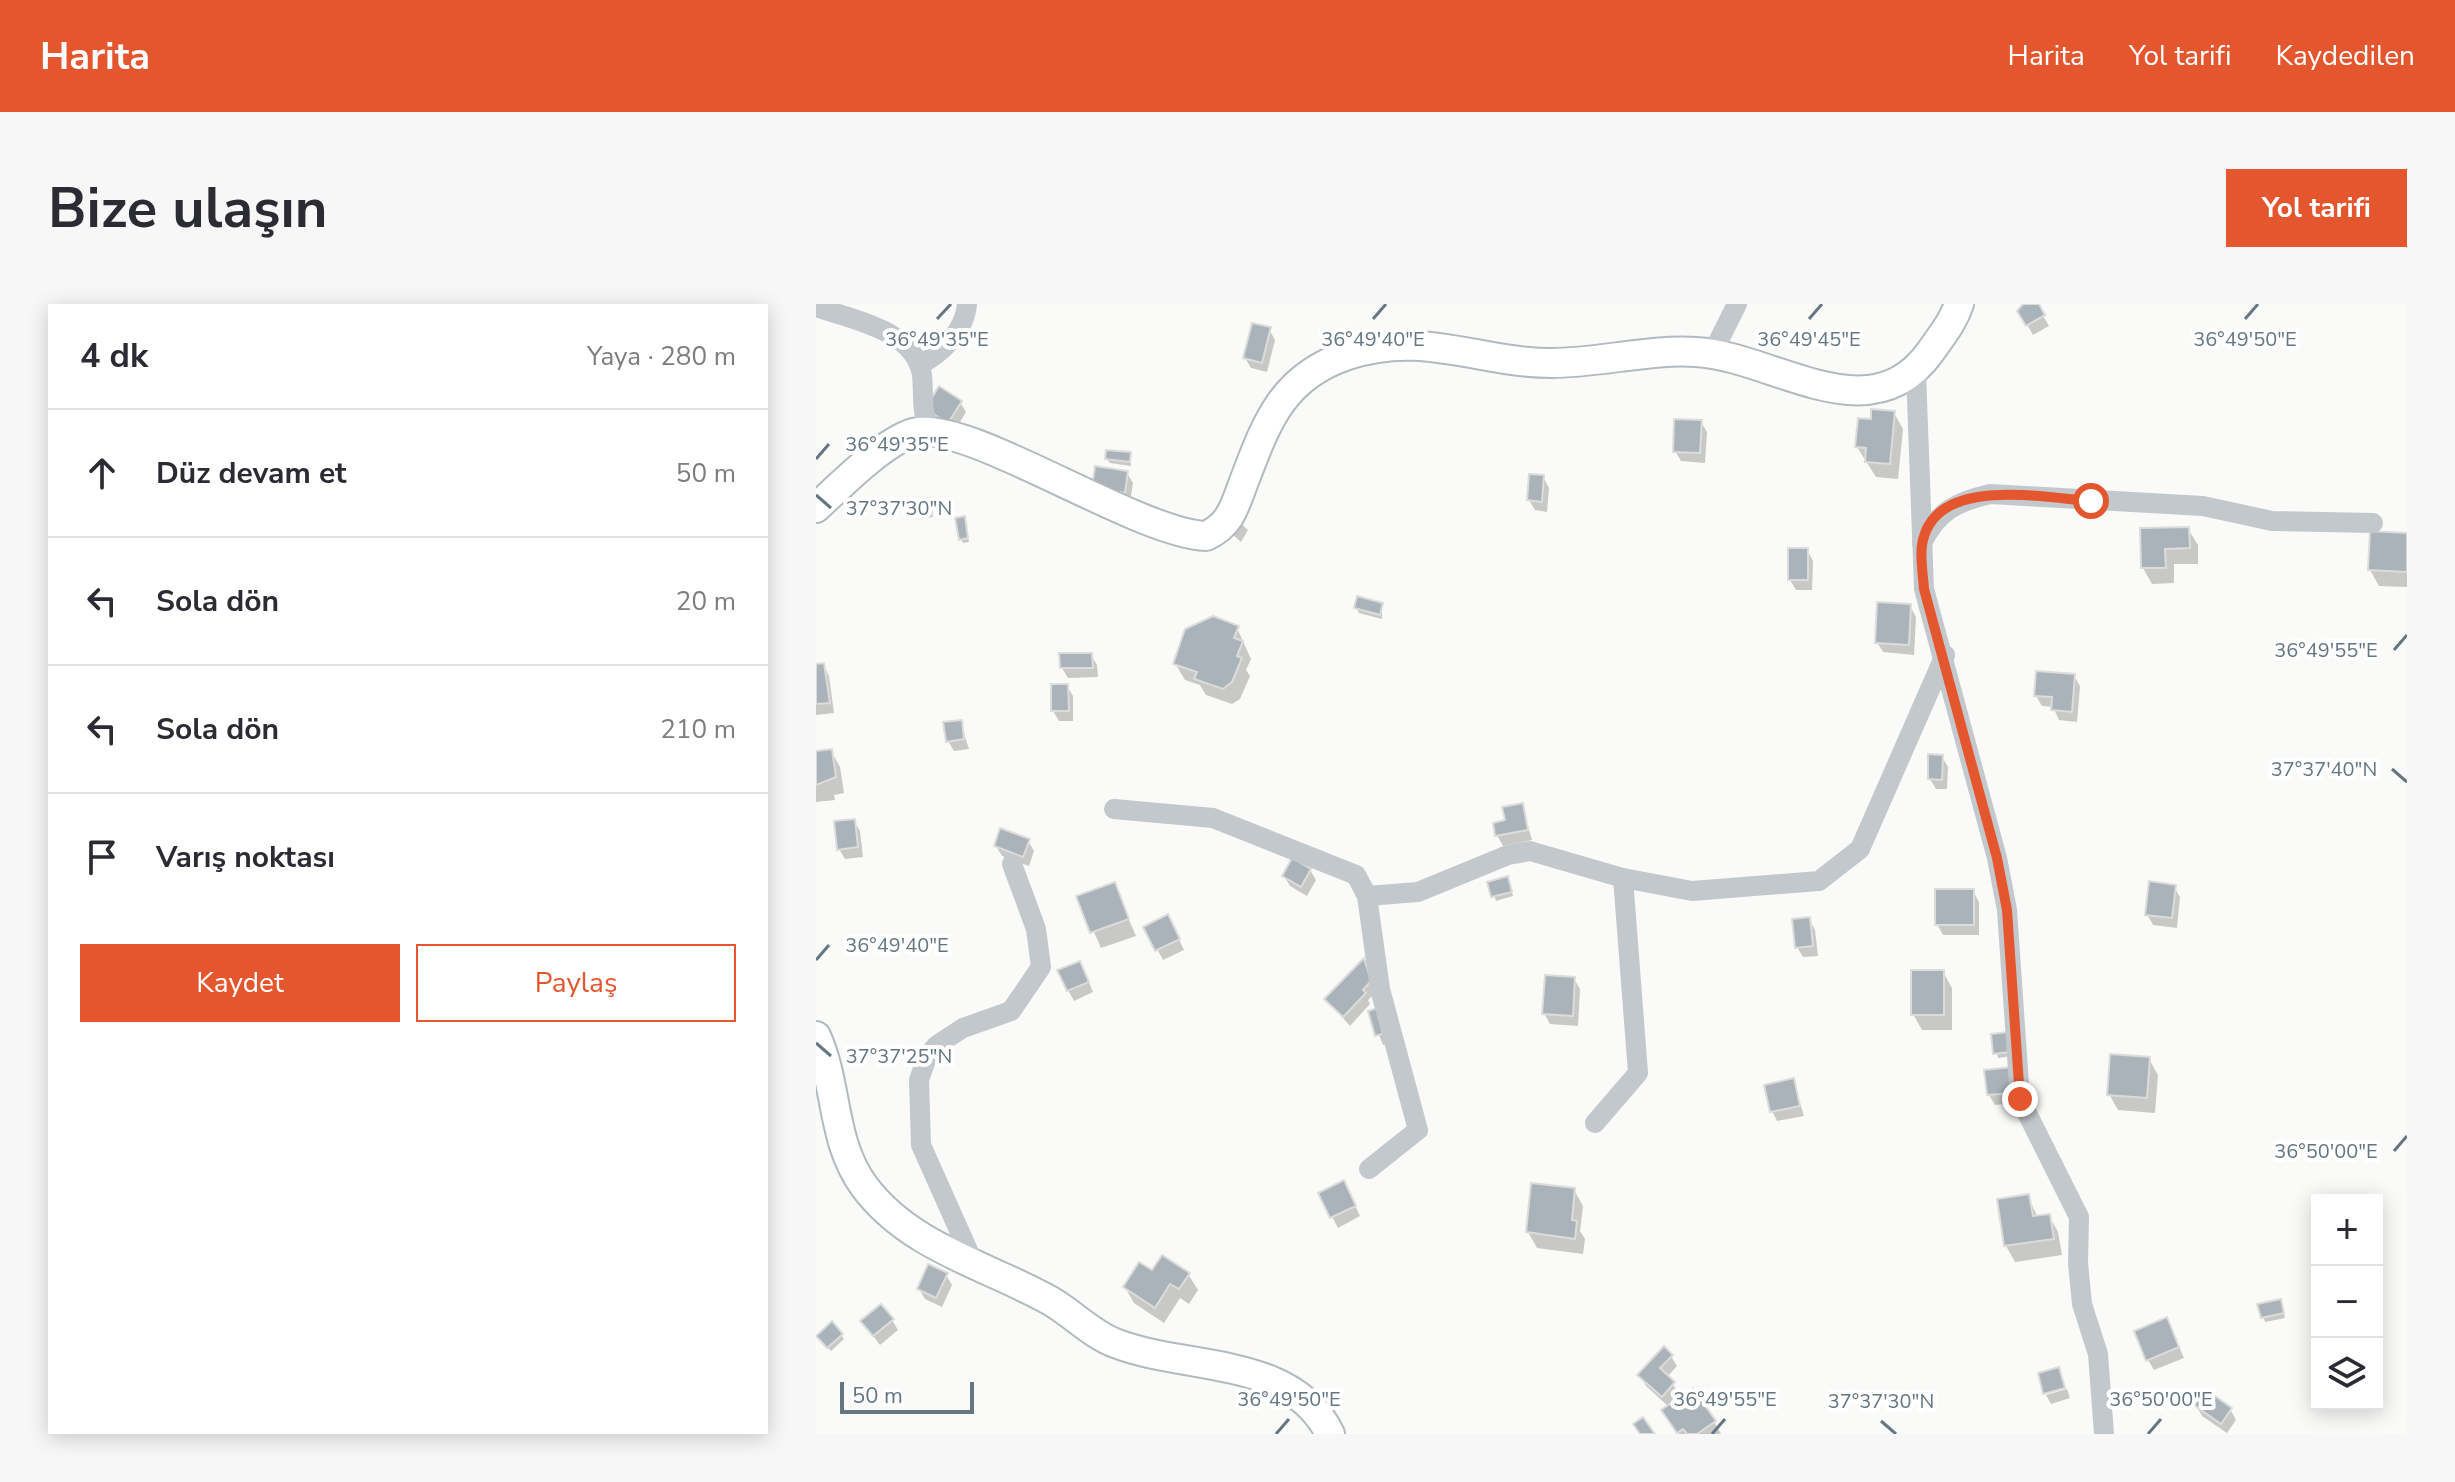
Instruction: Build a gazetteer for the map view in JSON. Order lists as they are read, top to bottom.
{
  "scale_bar": "50 m",
  "page": {
    "header": "Harita",
    "nav": ["Harita", "Yol tarifi", "Kaydedilen"],
    "buttons": [
      "Yol tarifi",
      ["Kaydet", "Paylaş"]
    ],
    "title": "Bize ulaşın",
    "heading": ["4 dk", "Yaya · 280 m"],
    "list": [
      ["Düz devam et", "50 m"],
      ["Sola dön", "20 m"],
      ["Sola dön", "210 m"],
      "Varış noktası"
    ],
    "map_buttons": ["+", "−"],
    "scale": "50 m"
  },
  "coordinates": [
    "36°49'35\"E",
    "36°49'40\"E",
    "36°49'45\"E",
    "36°49'50\"E",
    "37°37'30\"N",
    "36°49'55\"E",
    "37°37'40\"N",
    "37°37'25\"N",
    "36°50'00\"E"
  ]
}
